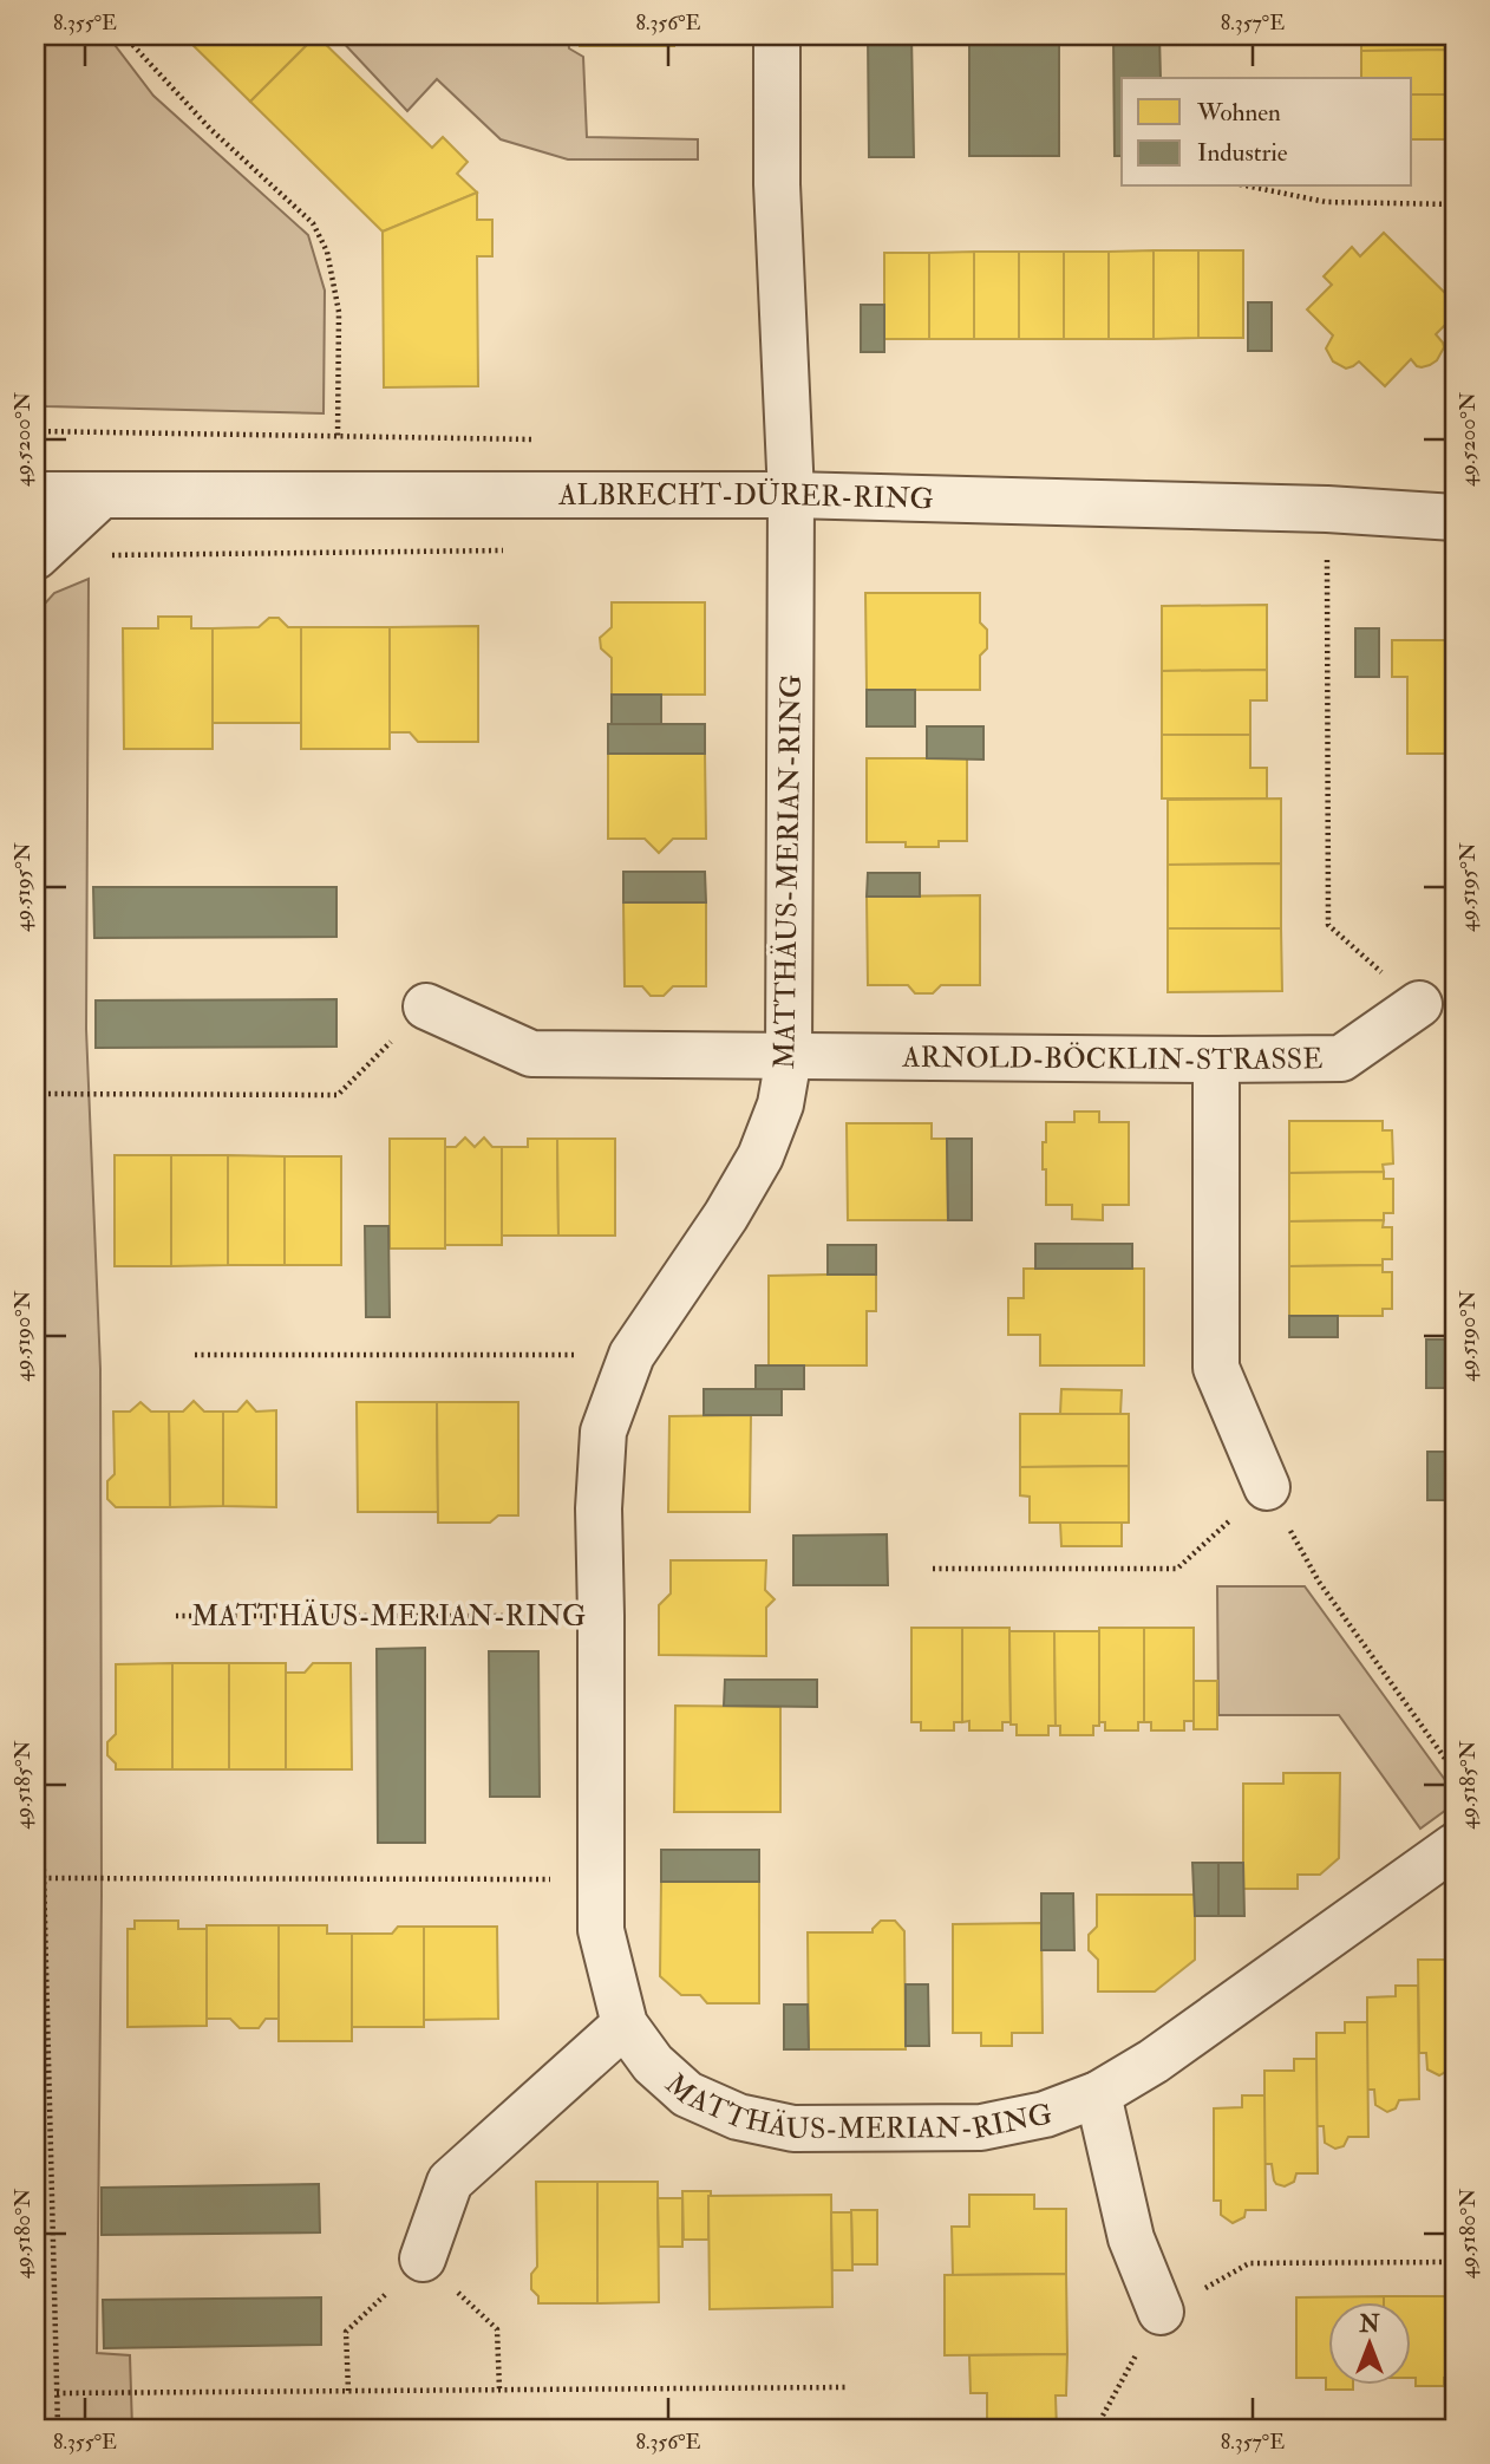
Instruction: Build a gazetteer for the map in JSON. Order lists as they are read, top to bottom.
{
  "streets": {
    "street": ["ALBRECHT-DÜRER-RING", "MATTHÄUS-MERIAN-RING", "ARNOLD-BÖCKLIN-STRASSE"]
  },
  "crossings": [
    ["ALBRECHT-DÜRER-RING", "MATTHÄUS-MERIAN-RING"],
    ["MATTHÄUS-MERIAN-RING", "ARNOLD-BÖCKLIN-STRASSE"]
  ],
  "legend": ["Wohnen", "Industrie"],
  "north": "top",
  "coordinates": [
    "8.355°E",
    "8.356°E",
    "8.357°E",
    "49.5200°N",
    "49.5195°N",
    "49.5190°N",
    "49.5185°N",
    "49.5180°N"
  ]
}
